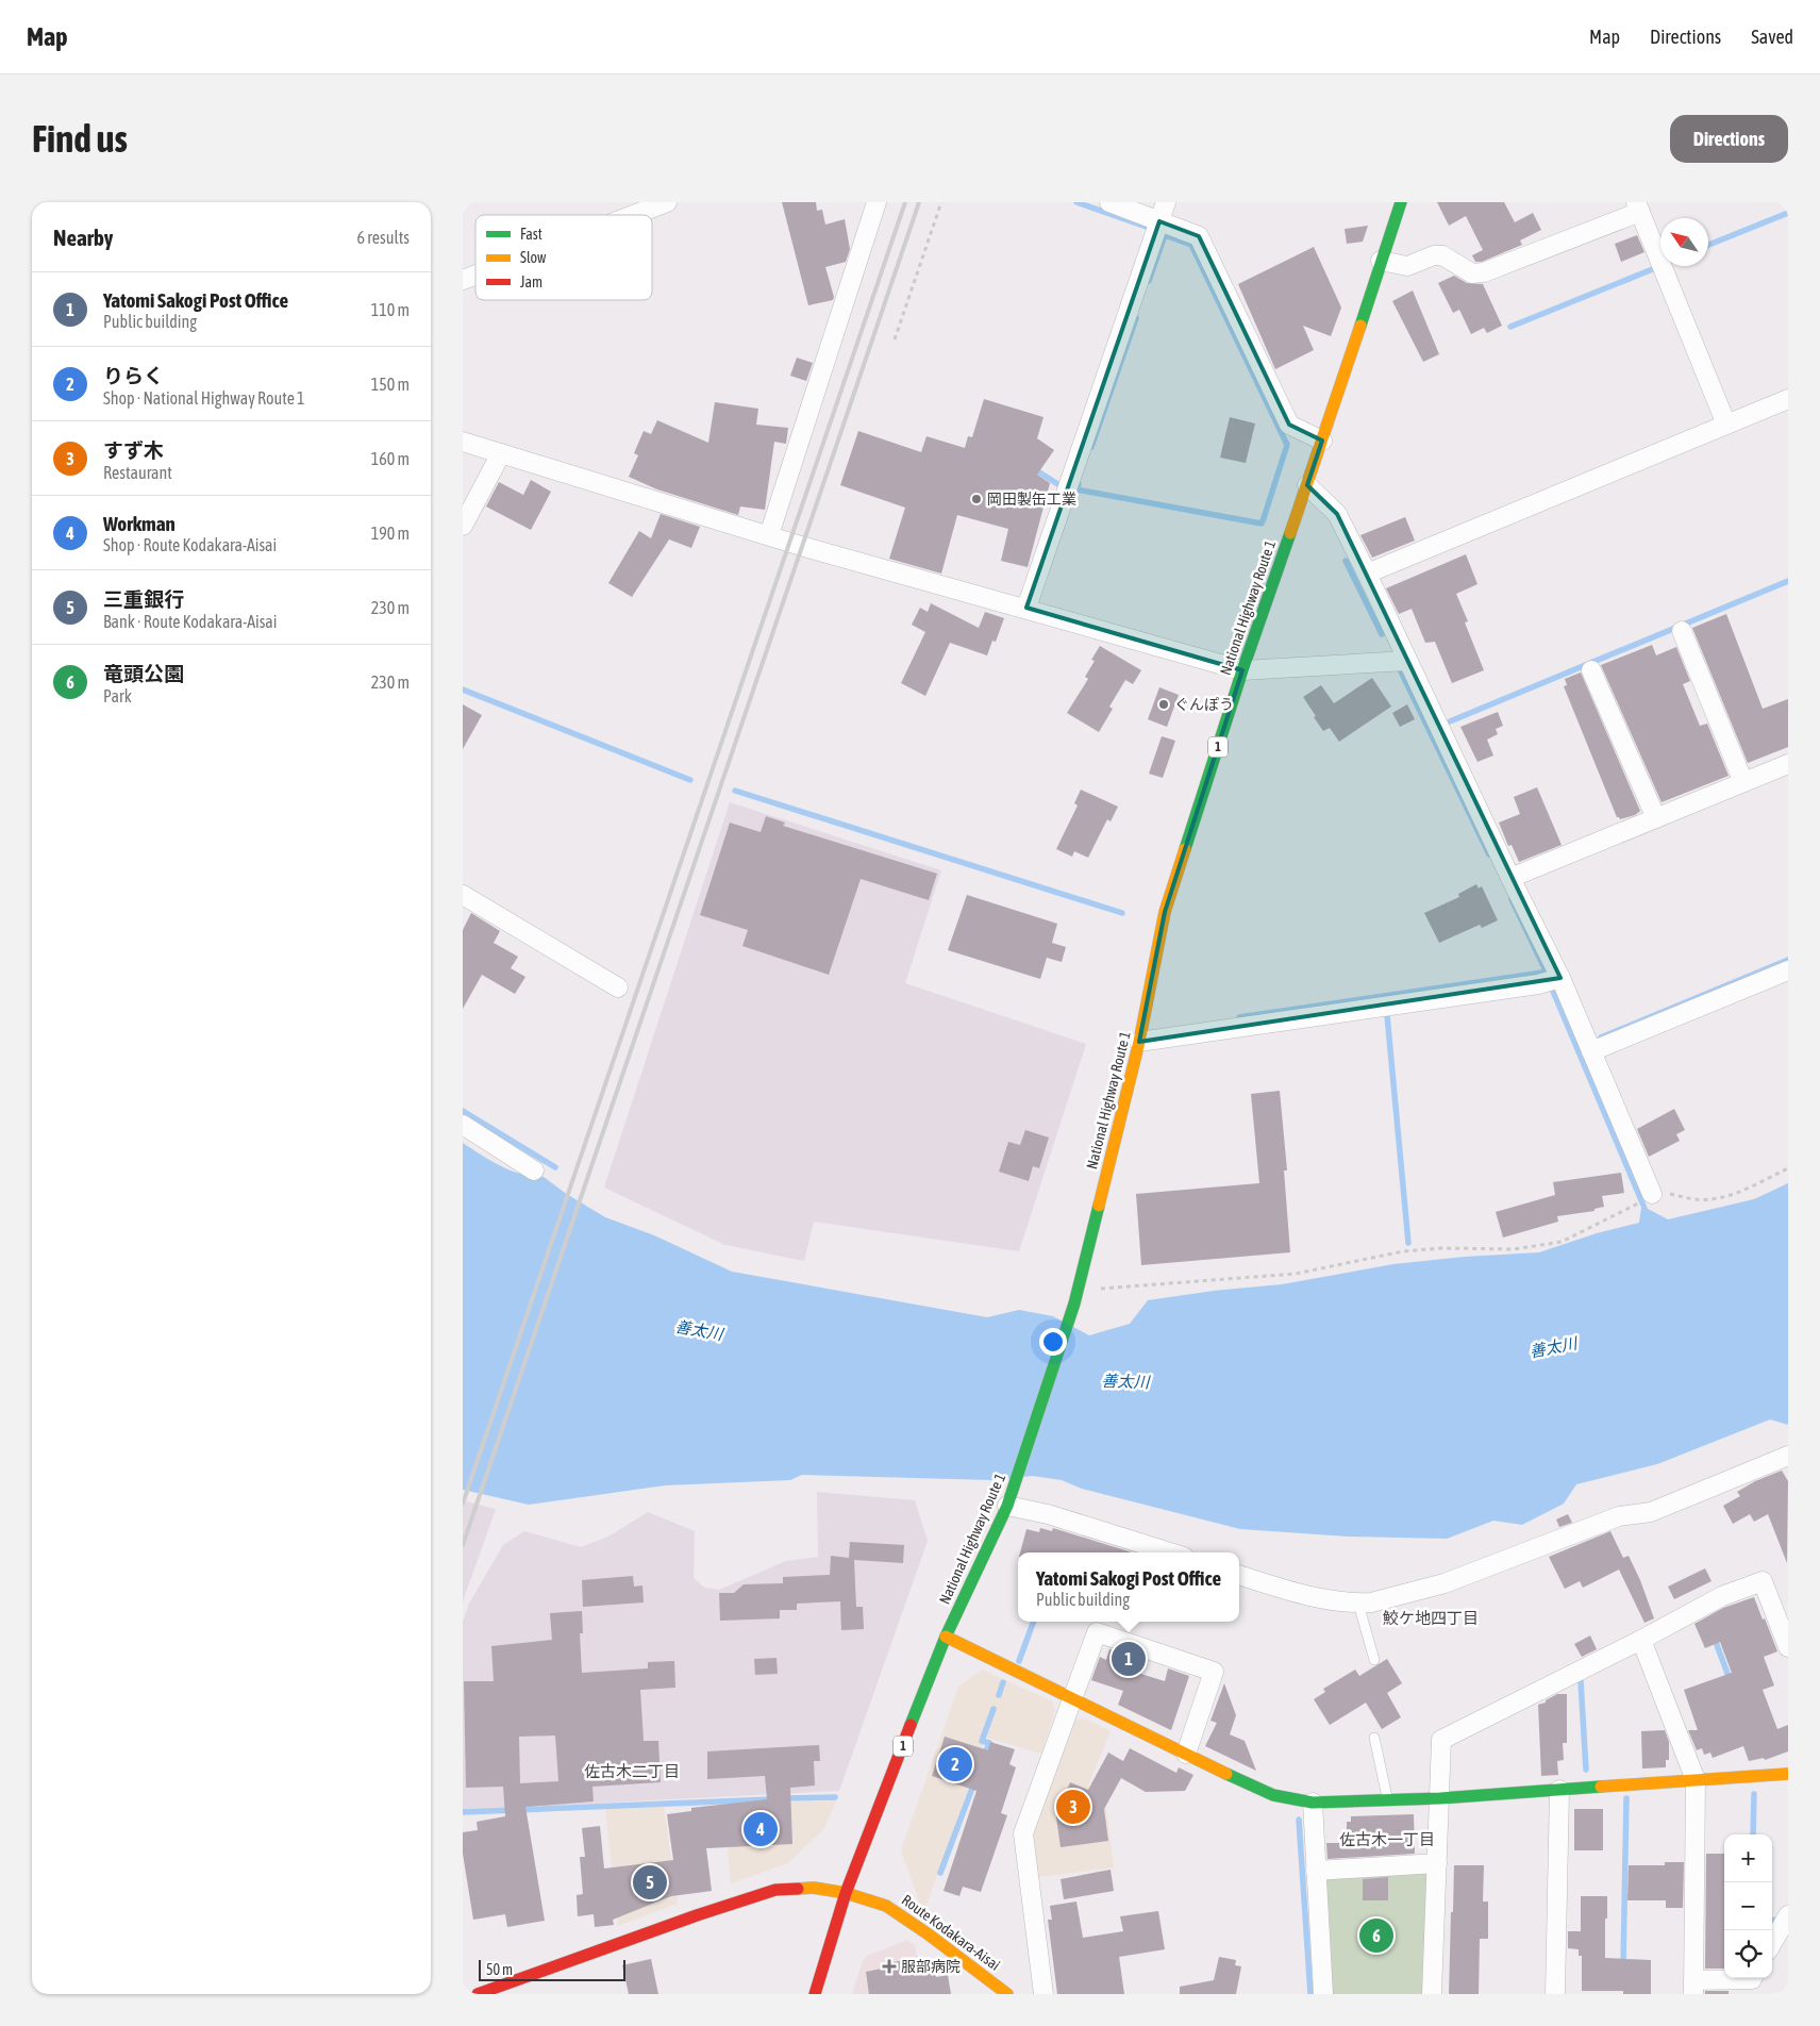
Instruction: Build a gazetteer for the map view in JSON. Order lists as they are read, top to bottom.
{
  "streets": {
    "main road": ["National Highway Route 1", "1", "Route Kodakara-Aisai"]
  },
  "crossings": [
    ["National Highway Route 1", "Route Kodakara-Aisai"]
  ],
  "districts": ["鮫ケ地四丁目", "佐古木二丁目", "佐古木一丁目"],
  "water": ["善太川"],
  "places": {
    "other": ["岡田製缶工業", "ぐんぽう"],
    "health": ["服部病院"]
  },
  "legend": ["Fast", "Slow", "Jam"],
  "scale_bar": "50 m",
  "north": "top left",
  "page": {
    "header": "Map",
    "nav": ["Map", "Directions", "Saved"],
    "buttons": "Directions",
    "title": "Find us",
    "heading": ["Nearby", "6 results"],
    "list": [
      {
        "mark": "1",
        "name": "Yatomi Sakogi Post Office",
        "note": "Public building",
        "value": "110 m"
      },
      {
        "mark": "2",
        "name": "りらく",
        "note": "Shop · National Highway Route 1",
        "value": "150 m"
      },
      {
        "mark": "3",
        "name": "すず木",
        "note": "Restaurant",
        "value": "160 m"
      },
      {
        "mark": "4",
        "name": "Workman",
        "note": "Shop · Route Kodakara-Aisai",
        "value": "190 m"
      },
      {
        "mark": "5",
        "name": "三重銀行",
        "note": "Bank · Route Kodakara-Aisai",
        "value": "230 m"
      },
      {
        "mark": "6",
        "name": "竜頭公園",
        "note": "Park",
        "value": "230 m"
      }
    ],
    "popup": ["Yatomi Sakogi Post Office", "Public building"],
    "pins": [
      "1",
      "2",
      "3",
      "4",
      "5",
      "6"
    ],
    "map_buttons": ["+", "−"],
    "scale": "50 m"
  }
}
